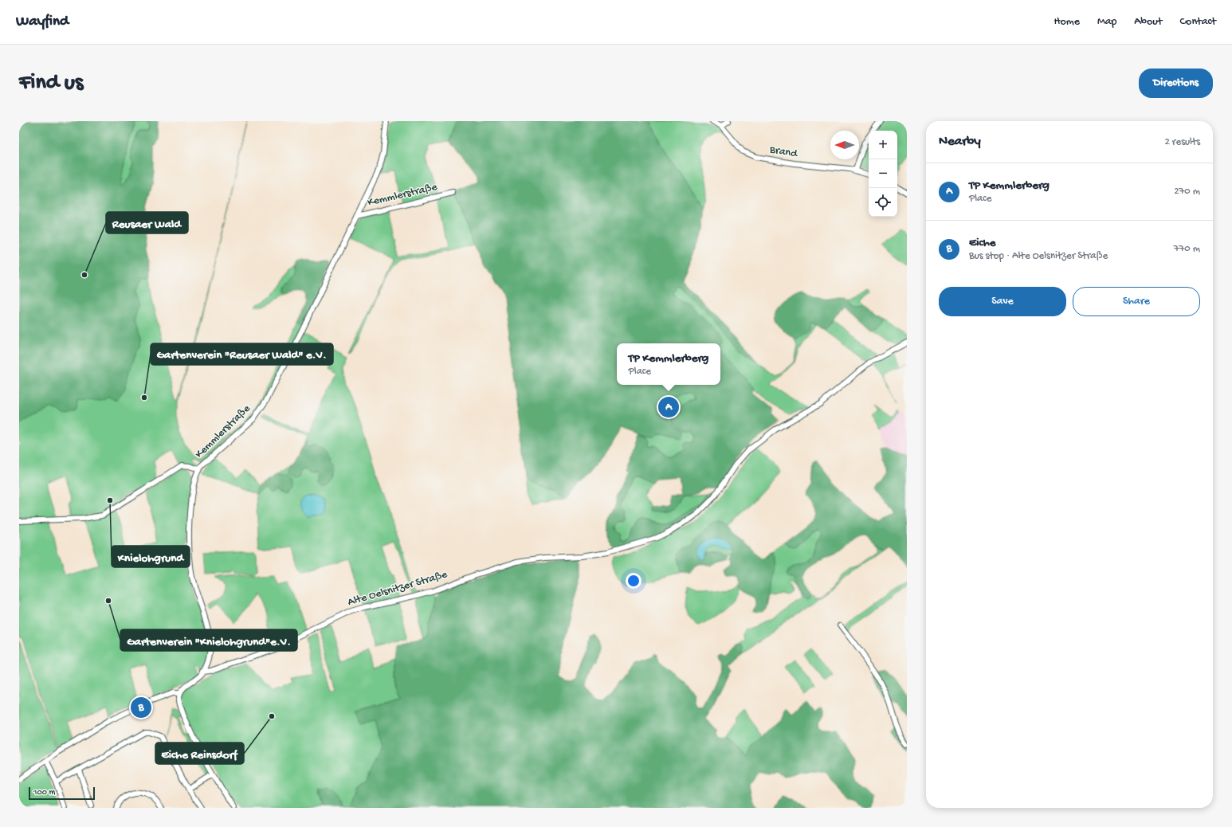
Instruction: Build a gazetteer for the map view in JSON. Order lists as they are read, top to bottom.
{
  "streets": {
    "street": ["Brand", "Kemmlerstraße", "Alte Oelsnitzer Straße"]
  },
  "crossings": [
    ["Kemmlerstraße", "Alte Oelsnitzer Straße"]
  ],
  "places": [
    "Reusaer Wald",
    "Gartenverein \"Reusaer Wald\" e.V.",
    "Knielohgrund",
    "Gartenverein \"Knielohgrund\"e.V.",
    "Eiche Reinsdorf"
  ],
  "scale_bar": "100 m",
  "north": "left",
  "page": {
    "header": "Wayfind",
    "nav": [
      "Home",
      "Map",
      "About",
      "Contact"
    ],
    "buttons": [
      "Directions",
      ["Save", "Share"]
    ],
    "title": "Find us",
    "heading": ["Nearby", "2 results"],
    "map_buttons": ["+", "−"],
    "list": [
      {
        "mark": "A",
        "name": "TP Kemmlerberg",
        "note": "Place",
        "value": "270 m"
      },
      {
        "mark": "B",
        "name": "Eiche",
        "note": "Bus stop · Alte Oelsnitzer Straße",
        "value": "770 m"
      }
    ],
    "popup": ["TP Kemmlerberg", "Place"],
    "pins": ["A", "B"],
    "scale": "100 m"
  }
}
